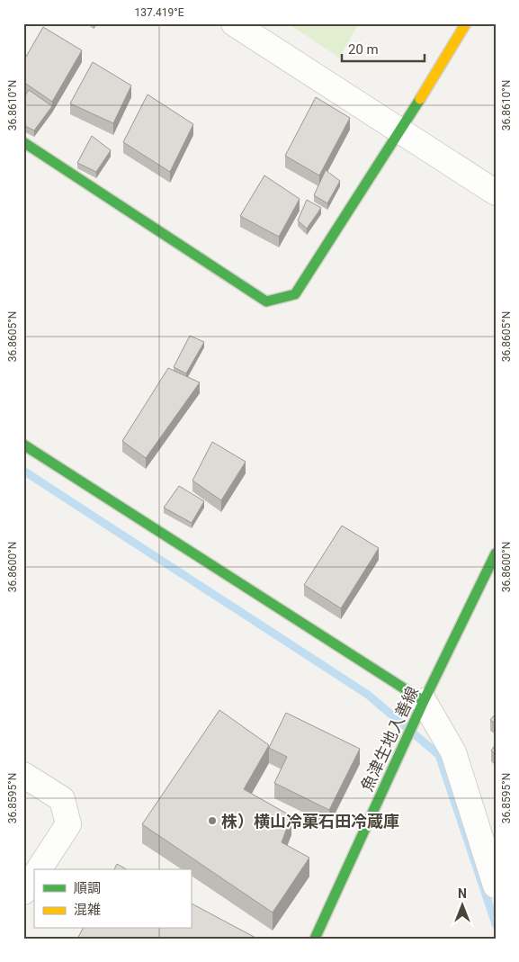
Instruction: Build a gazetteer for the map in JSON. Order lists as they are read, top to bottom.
{
  "streets": {
    "street": ["魚津生地入善線"]
  },
  "places": ["株）横山冷菓石田冷蔵庫"],
  "legend": ["順調", "混雑"],
  "scale_bar": "20 m",
  "north": "top",
  "coordinates": [
    "137.419°E",
    "36.8610°N",
    "36.8605°N",
    "36.8600°N",
    "36.8595°N"
  ]
}
